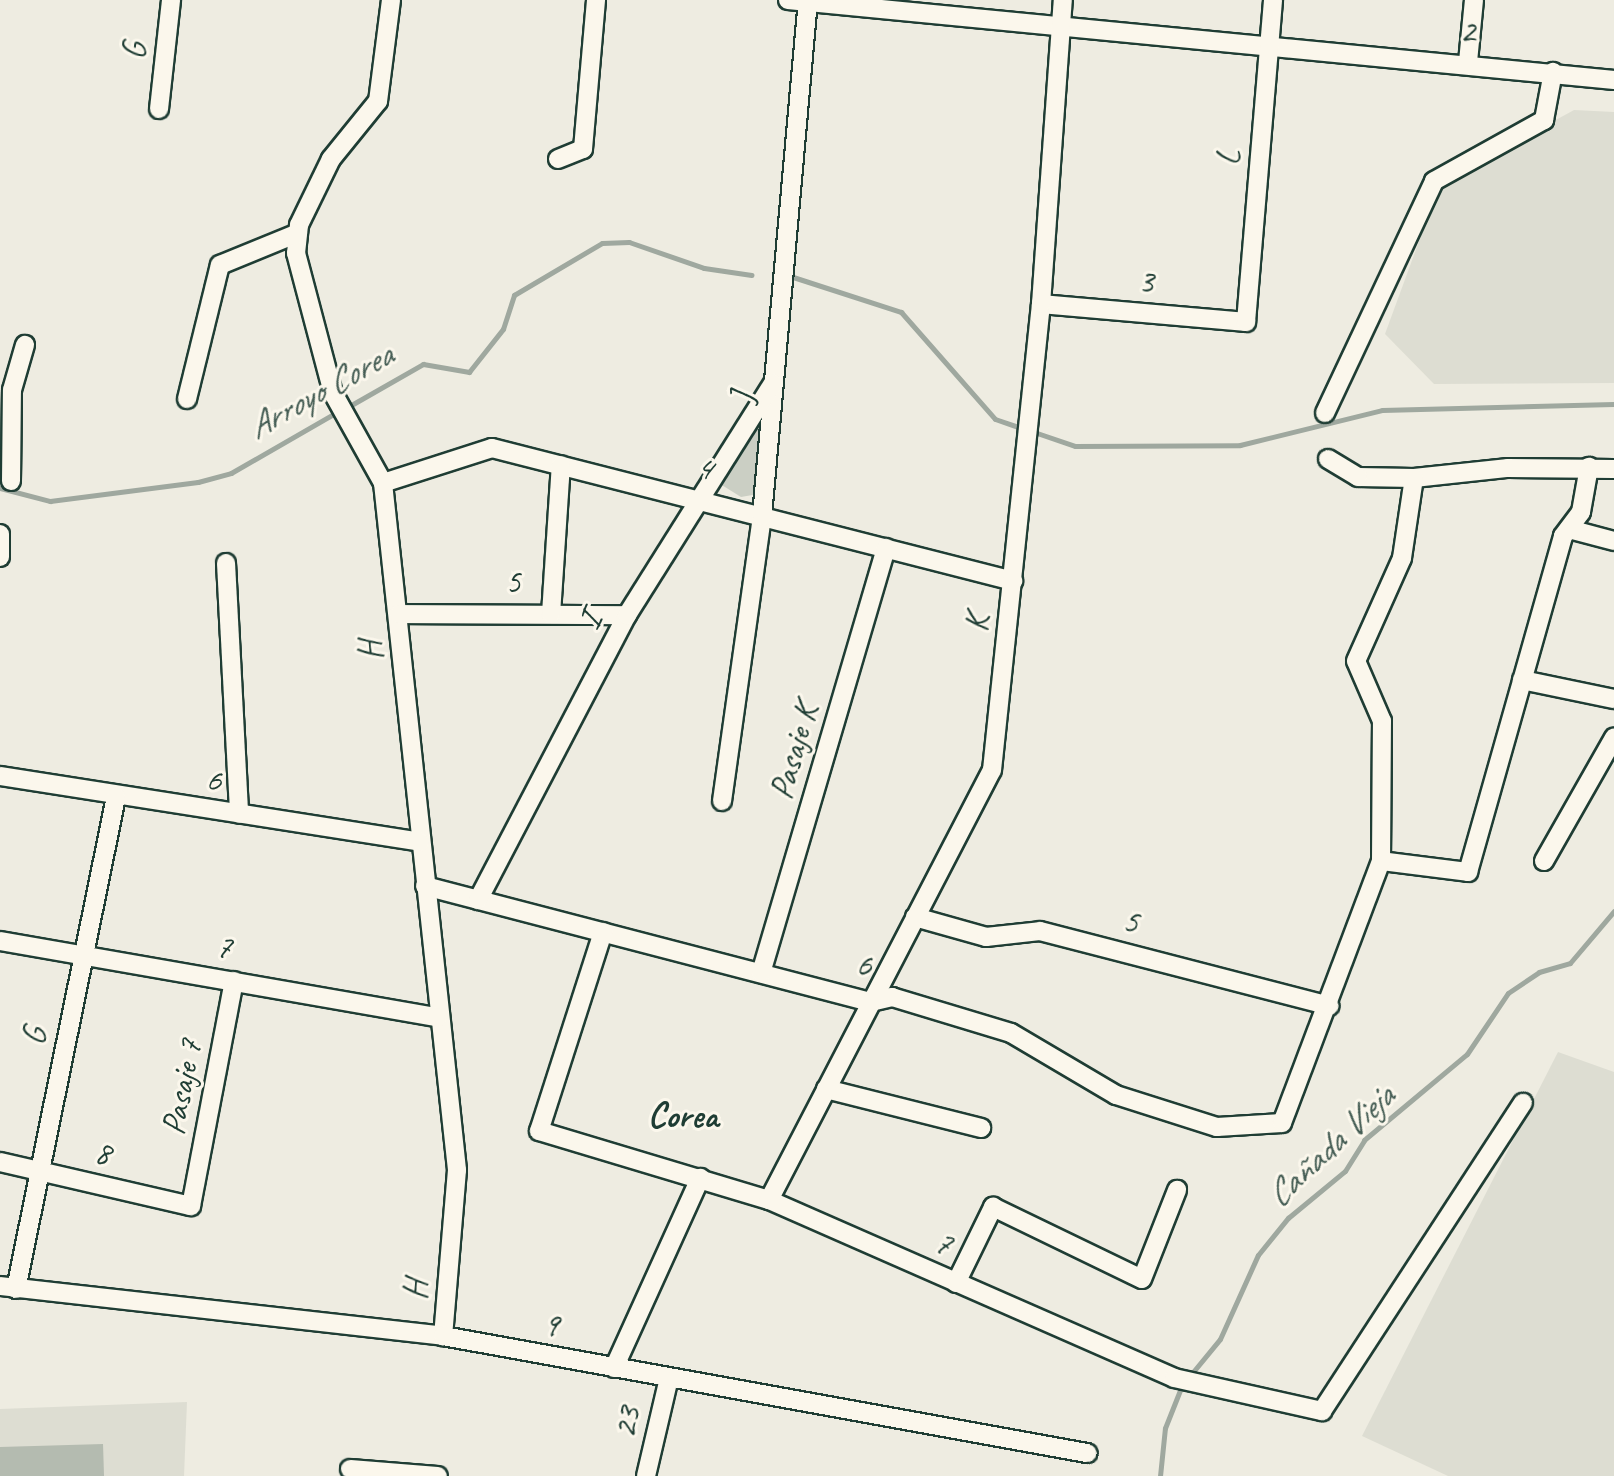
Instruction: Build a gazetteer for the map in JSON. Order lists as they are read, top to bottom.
{
  "streets": {
    "street": [
      "2",
      "G",
      "L",
      "3",
      "J",
      "4",
      "5",
      "I",
      "K",
      "H",
      "Pasaje K",
      "6",
      "7",
      "Pasaje 7",
      "8",
      "9",
      "23"
    ]
  },
  "crossings": [
    ["2", "L"],
    ["2", "J"],
    ["2", "K"],
    ["G", "6"],
    ["G", "7"],
    ["G", "8"],
    ["G", "9"],
    ["L", "3"],
    ["3", "K"],
    ["J", "4"],
    ["J", "I"],
    ["4", "I"],
    ["4", "K"],
    ["4", "H"],
    ["4", "Pasaje K"],
    ["5", "I"],
    ["5", "K"],
    ["5", "H"],
    ["5", "6"],
    ["I", "6"],
    ["K", "6"],
    ["K", "7"],
    ["H", "6"],
    ["H", "7"],
    ["H", "9"],
    ["Pasaje K", "6"],
    ["6", "7"],
    ["7", "Pasaje 7"],
    ["Pasaje 7", "8"],
    ["9", "23"]
  ],
  "districts": ["Corea"],
  "water": ["Arroyo Corea", "Cañada Vieja"]
}
